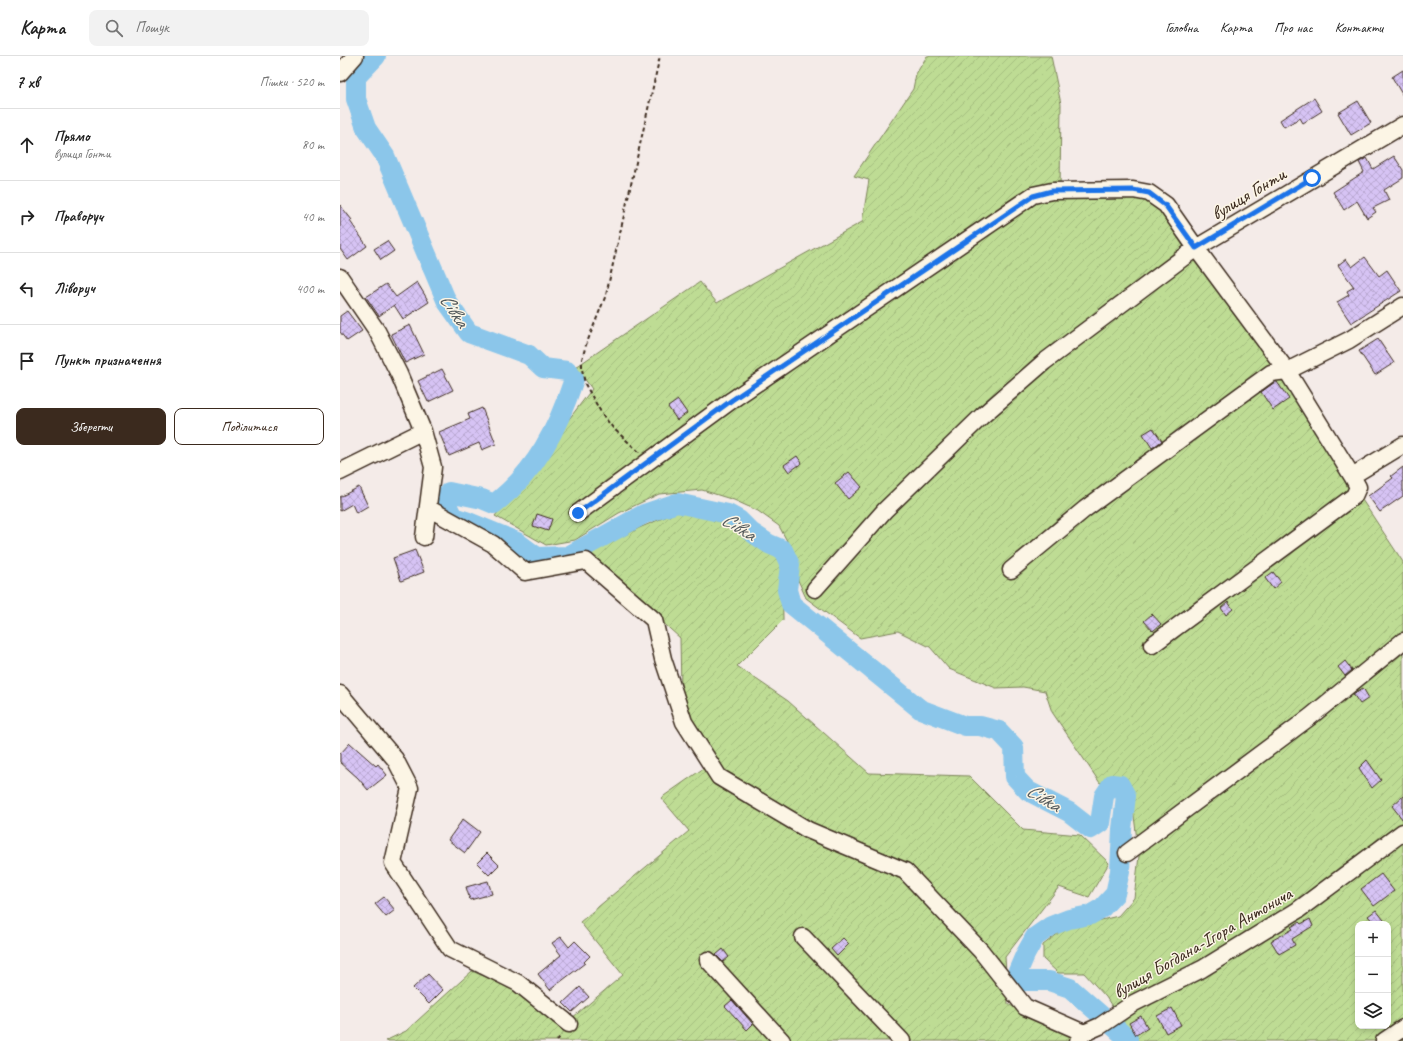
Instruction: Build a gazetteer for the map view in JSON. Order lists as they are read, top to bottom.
{
  "streets": {
    "street": ["вулиця Гонти", "вулиця Богдана-Ігора Антонича"]
  },
  "water": ["Сівка"],
  "page": {
    "header": "Карта",
    "search": "Пошук",
    "nav": [
      "Головна",
      "Карта",
      "Про нас",
      "Контакти"
    ],
    "heading": ["7 хв", "Пішки · 520 m"],
    "list": [
      ["Прямо", "вулиця Гонти", "80 m"],
      ["Праворуч", "40 m"],
      ["Ліворуч", "400 m"],
      "Пункт призначення"
    ],
    "buttons": ["Зберегти", "Поділитися"],
    "map_buttons": ["+", "−"]
  }
}
